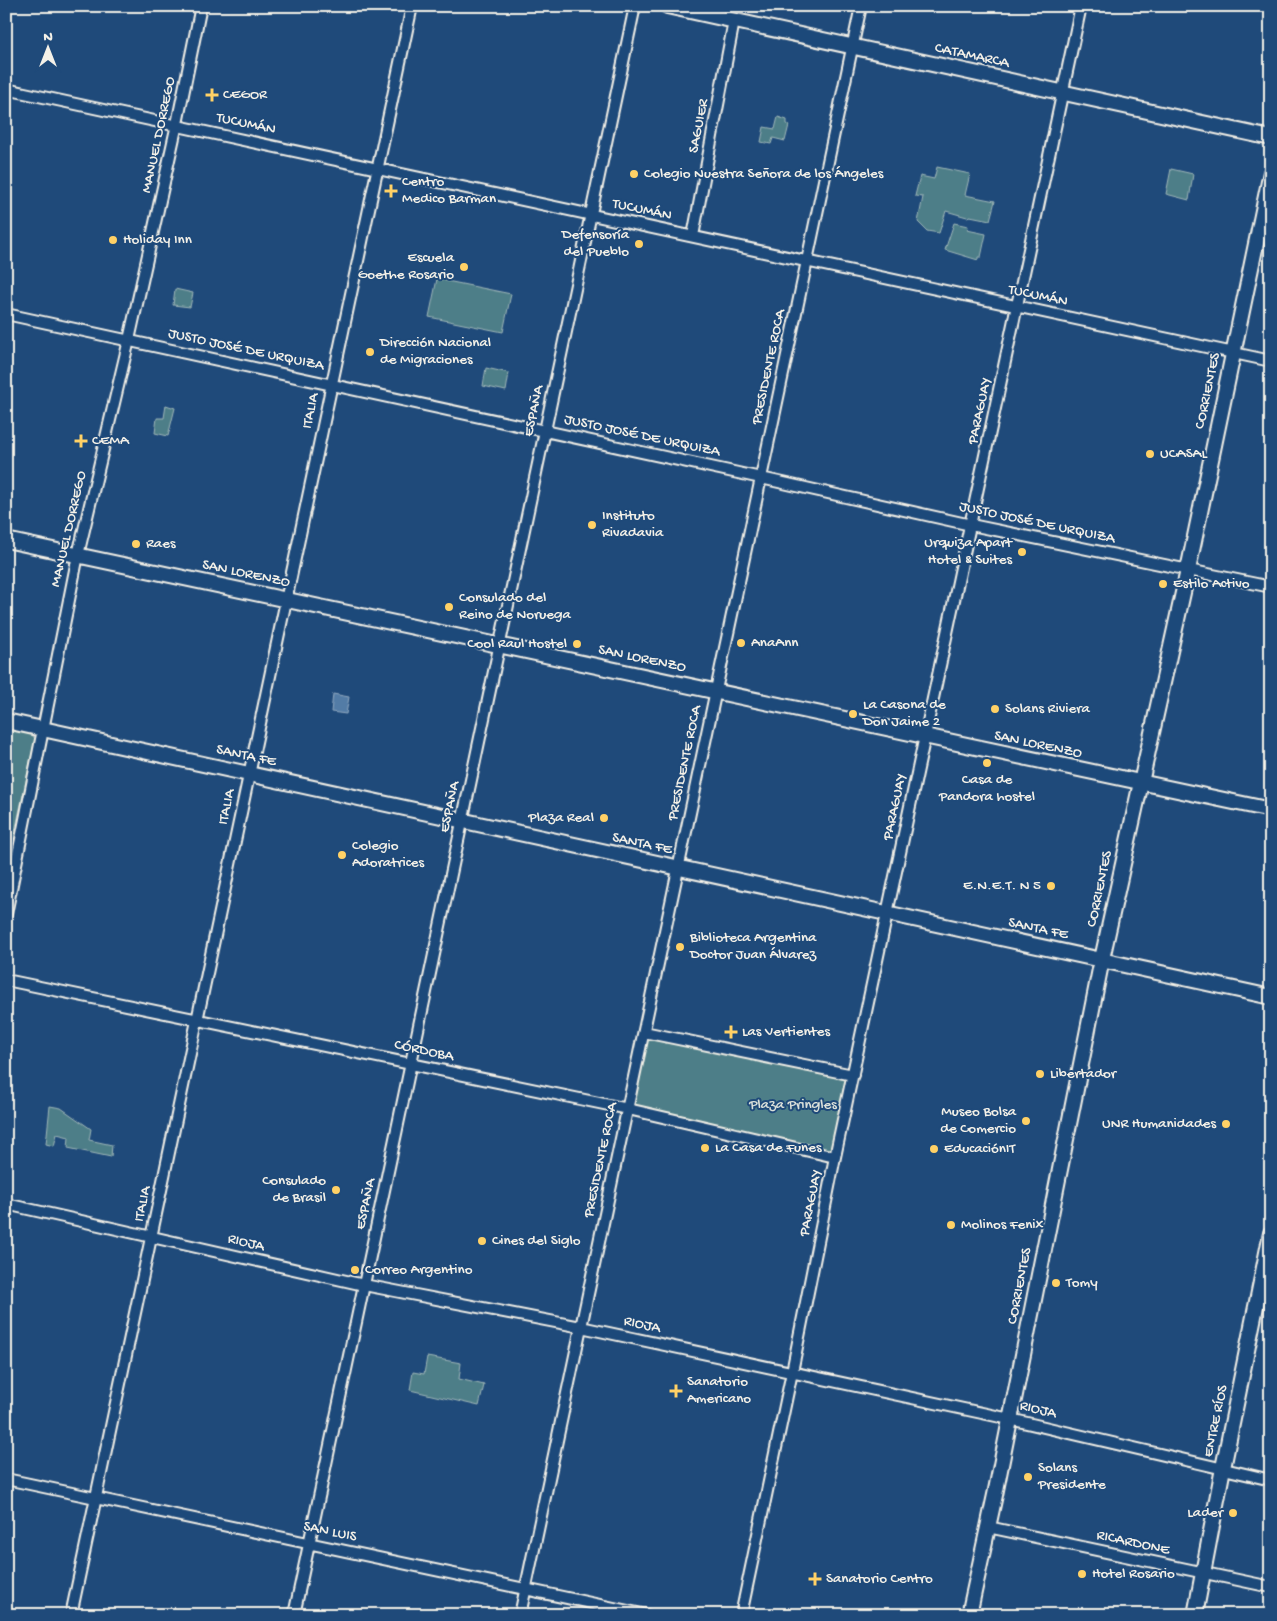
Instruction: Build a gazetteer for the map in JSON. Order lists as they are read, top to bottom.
{
  "streets": {
    "main road": [
      "CATAMARCA",
      "CORRIENTES",
      "SAN LORENZO",
      "SANTA FE",
      "ENTRE RÍOS"
    ],
    "street": [
      "TUCUMÁN",
      "SAGUIER",
      "MANUEL DORREGO",
      "JUSTO JOSÉ DE URQUIZA",
      "PRESIDENTE ROCA",
      "ITALIA",
      "ESPAÑA",
      "PARAGUAY",
      "CÓRDOBA",
      "RIOJA",
      "SAN LUIS",
      "RICARDONE"
    ]
  },
  "crossings": [
    ["CATAMARCA", "SAGUIER"],
    ["CATAMARCA", "PRESIDENTE ROCA"],
    ["CATAMARCA", "PARAGUAY"],
    ["TUCUMÁN", "SAGUIER"],
    ["TUCUMÁN", "MANUEL DORREGO"],
    ["TUCUMÁN", "PRESIDENTE ROCA"],
    ["TUCUMÁN", "CORRIENTES"],
    ["TUCUMÁN", "ITALIA"],
    ["TUCUMÁN", "ESPAÑA"],
    ["TUCUMÁN", "PARAGUAY"],
    ["MANUEL DORREGO", "JUSTO JOSÉ DE URQUIZA"],
    ["MANUEL DORREGO", "SAN LORENZO"],
    ["MANUEL DORREGO", "SANTA FE"],
    ["JUSTO JOSÉ DE URQUIZA", "PRESIDENTE ROCA"],
    ["JUSTO JOSÉ DE URQUIZA", "CORRIENTES"],
    ["JUSTO JOSÉ DE URQUIZA", "ITALIA"],
    ["JUSTO JOSÉ DE URQUIZA", "ESPAÑA"],
    ["JUSTO JOSÉ DE URQUIZA", "PARAGUAY"],
    ["PRESIDENTE ROCA", "SAN LORENZO"],
    ["PRESIDENTE ROCA", "SANTA FE"],
    ["PRESIDENTE ROCA", "CÓRDOBA"],
    ["PRESIDENTE ROCA", "RIOJA"],
    ["PRESIDENTE ROCA", "SAN LUIS"],
    ["CORRIENTES", "SAN LORENZO"],
    ["CORRIENTES", "SANTA FE"],
    ["CORRIENTES", "RIOJA"],
    ["CORRIENTES", "RICARDONE"],
    ["ITALIA", "SAN LORENZO"],
    ["ITALIA", "SANTA FE"],
    ["ITALIA", "CÓRDOBA"],
    ["ITALIA", "RIOJA"],
    ["ITALIA", "SAN LUIS"],
    ["ESPAÑA", "SAN LORENZO"],
    ["ESPAÑA", "SANTA FE"],
    ["ESPAÑA", "CÓRDOBA"],
    ["ESPAÑA", "RIOJA"],
    ["ESPAÑA", "SAN LUIS"],
    ["PARAGUAY", "SAN LORENZO"],
    ["PARAGUAY", "SANTA FE"],
    ["PARAGUAY", "CÓRDOBA"],
    ["PARAGUAY", "RIOJA"],
    ["RIOJA", "ENTRE RÍOS"],
    ["ENTRE RÍOS", "RICARDONE"]
  ],
  "parks": ["Plaza Pringles"],
  "places": {
    "health": [
      "CEGOR",
      "Centro Medico Barman",
      "CEMA",
      "Las Vertientes",
      "Sanatorio Americano",
      "Sanatorio Centro"
    ],
    "other": [
      "Colegio Nuestra Señora de los Ángeles",
      "Holiday Inn",
      "Defensoría del Pueblo",
      "Escuela Goethe Rosario",
      "Dirección Nacional de Migraciones",
      "UCASAL",
      "Instituto Rivadavia",
      "Raes",
      "Urquiza Apart Hotel & Suites",
      "Estilo Activo",
      "Consulado del Reino de Noruega",
      "AnaAnn",
      "Cool Raul Hostel",
      "Solans Riviera",
      "La Casona de Don Jaime 2",
      "Casa de Pandora hostel",
      "Plaza Real",
      "Colegio Adoratrices",
      "E.N.E.T. N 5",
      "Biblioteca Argentina Doctor Juan Álvarez",
      "Libertador",
      "Museo Bolsa de Comercio",
      "UNR Humanidades",
      "La Casa de Funes",
      "EducaciónIT",
      "Consulado de Brasil",
      "Molinos Fenix",
      "Cines del Siglo",
      "Correo Argentino",
      "Tomy",
      "Solans Presidente",
      "Lader",
      "Hotel Rosario"
    ]
  },
  "north": "top"
}
